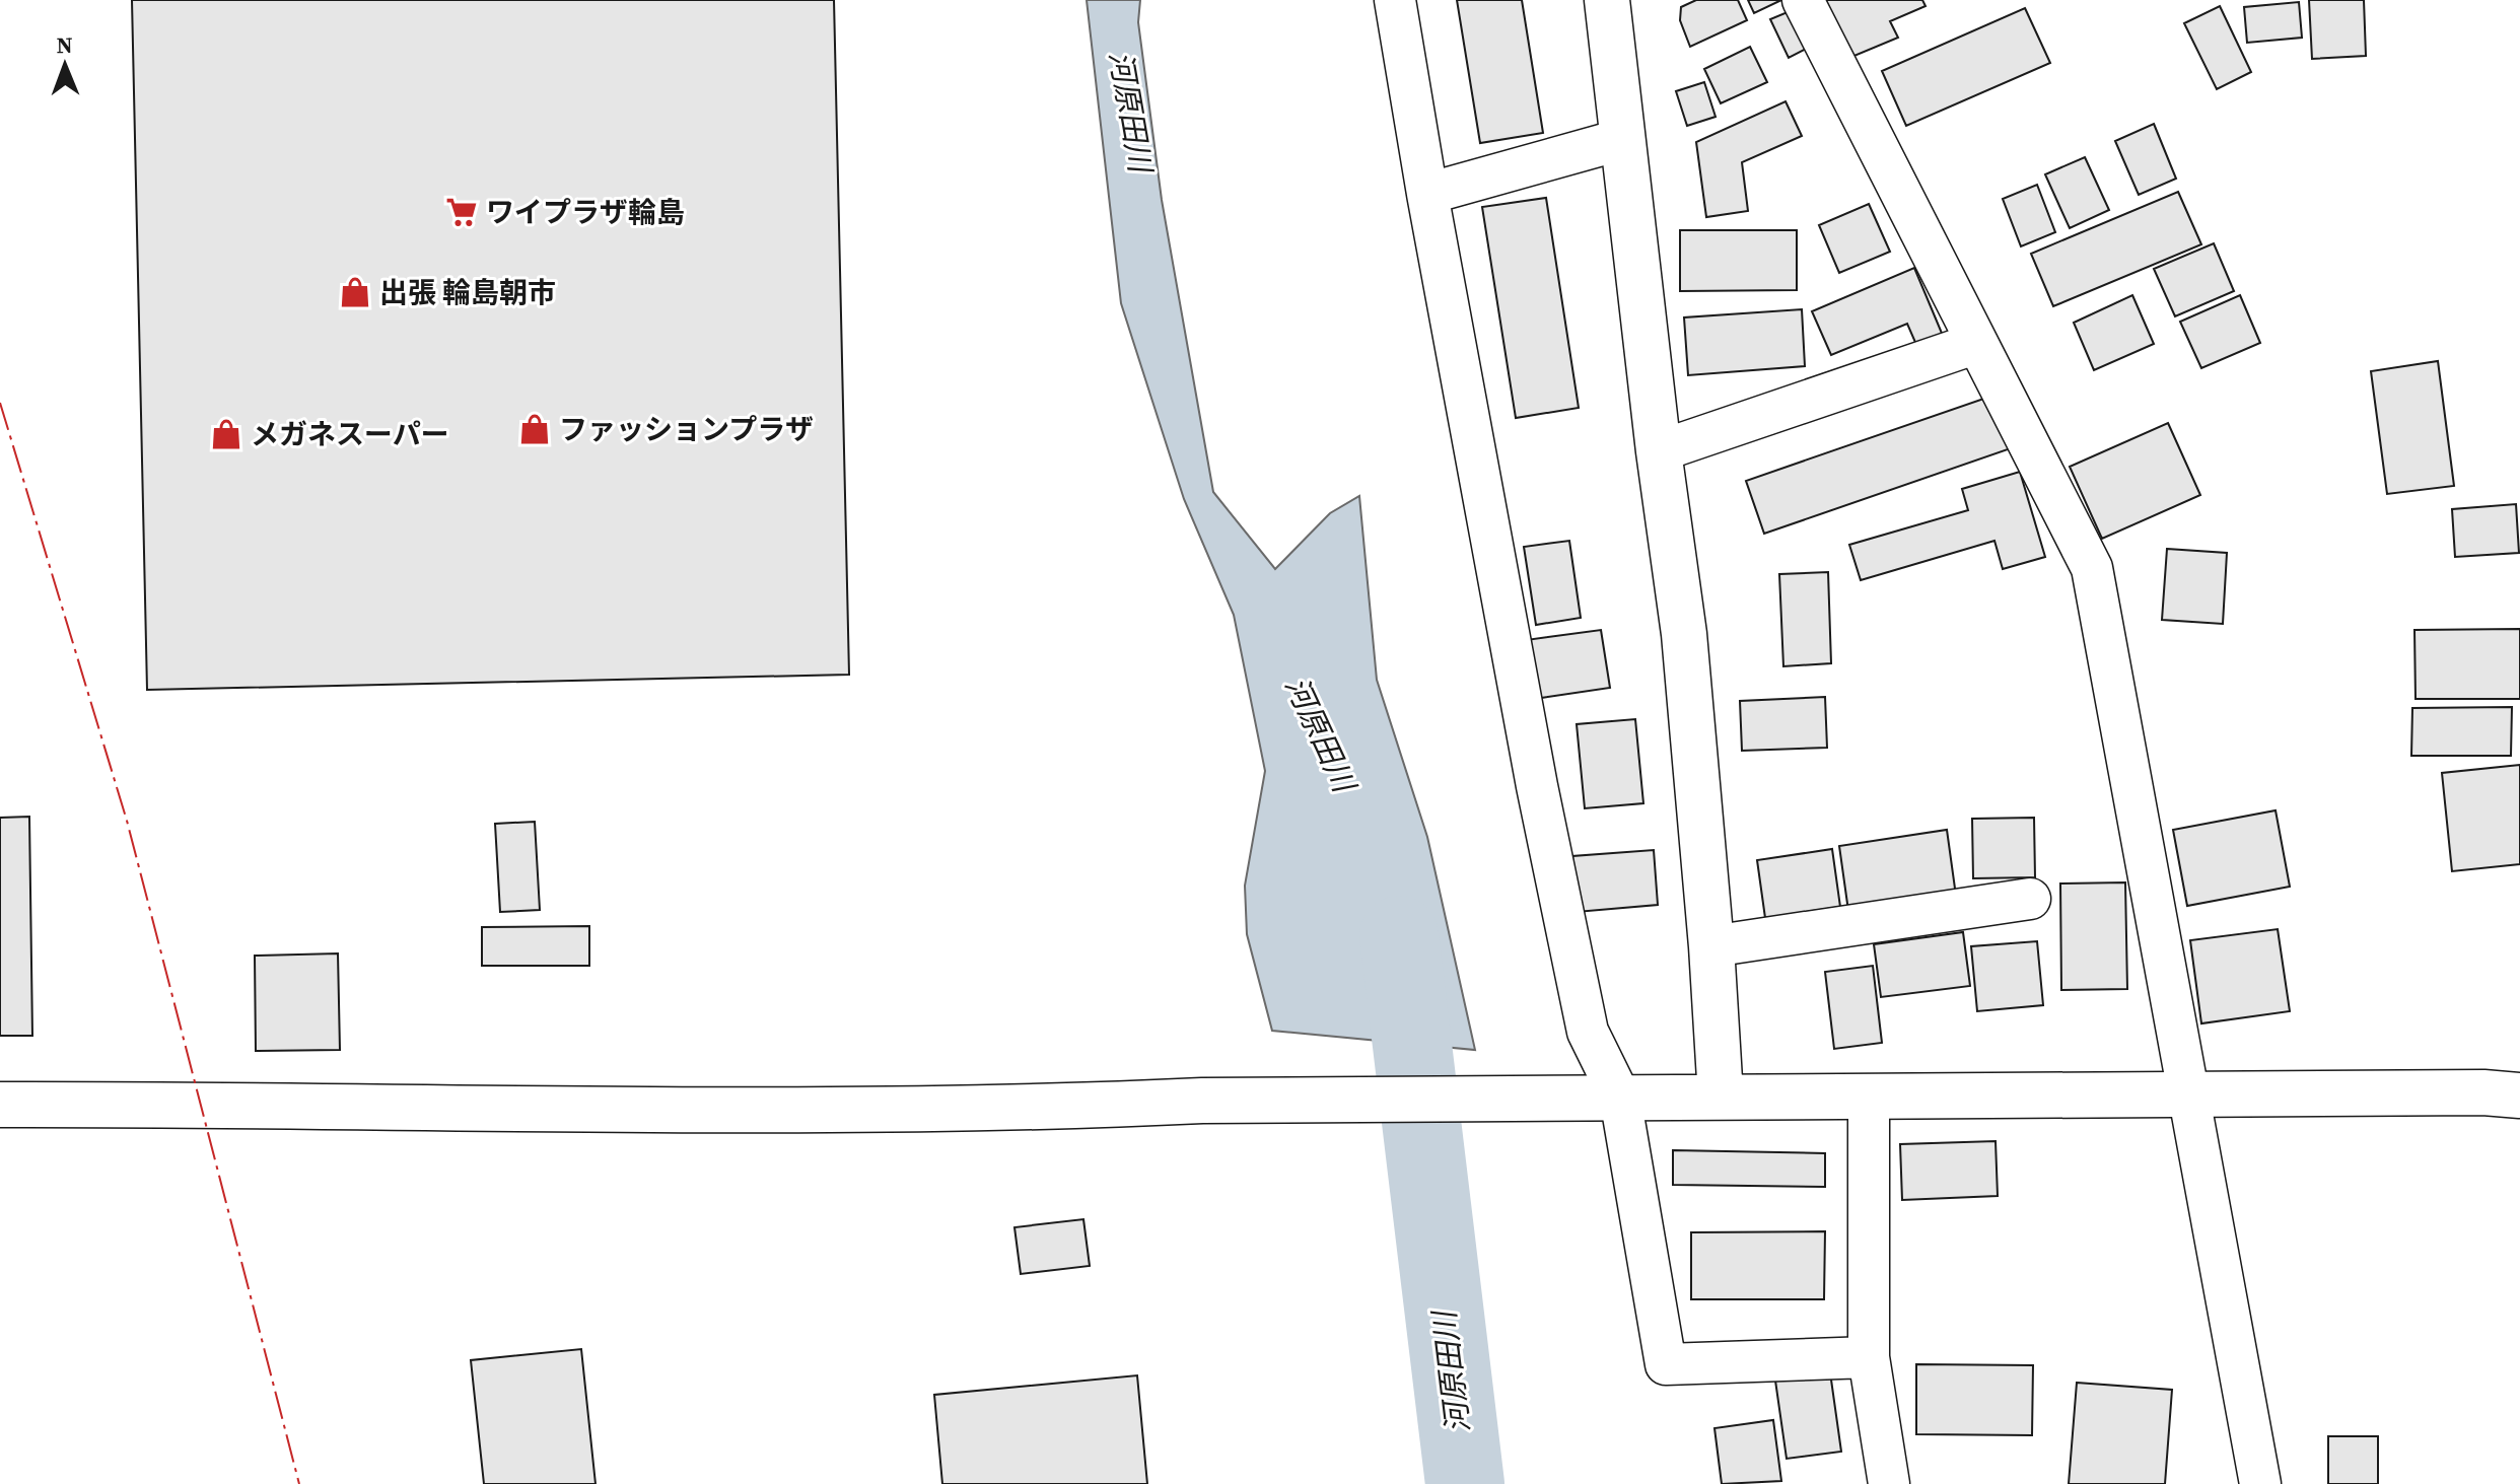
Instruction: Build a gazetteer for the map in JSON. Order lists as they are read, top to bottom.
{
  "water": ["河原田川"],
  "places": {
    "supermarket": ["ワイプラザ輪島"],
    "shop": ["出張 輪島朝市", "ファッションプラザ", "メガネスーパー"]
  },
  "north": "top"
}
